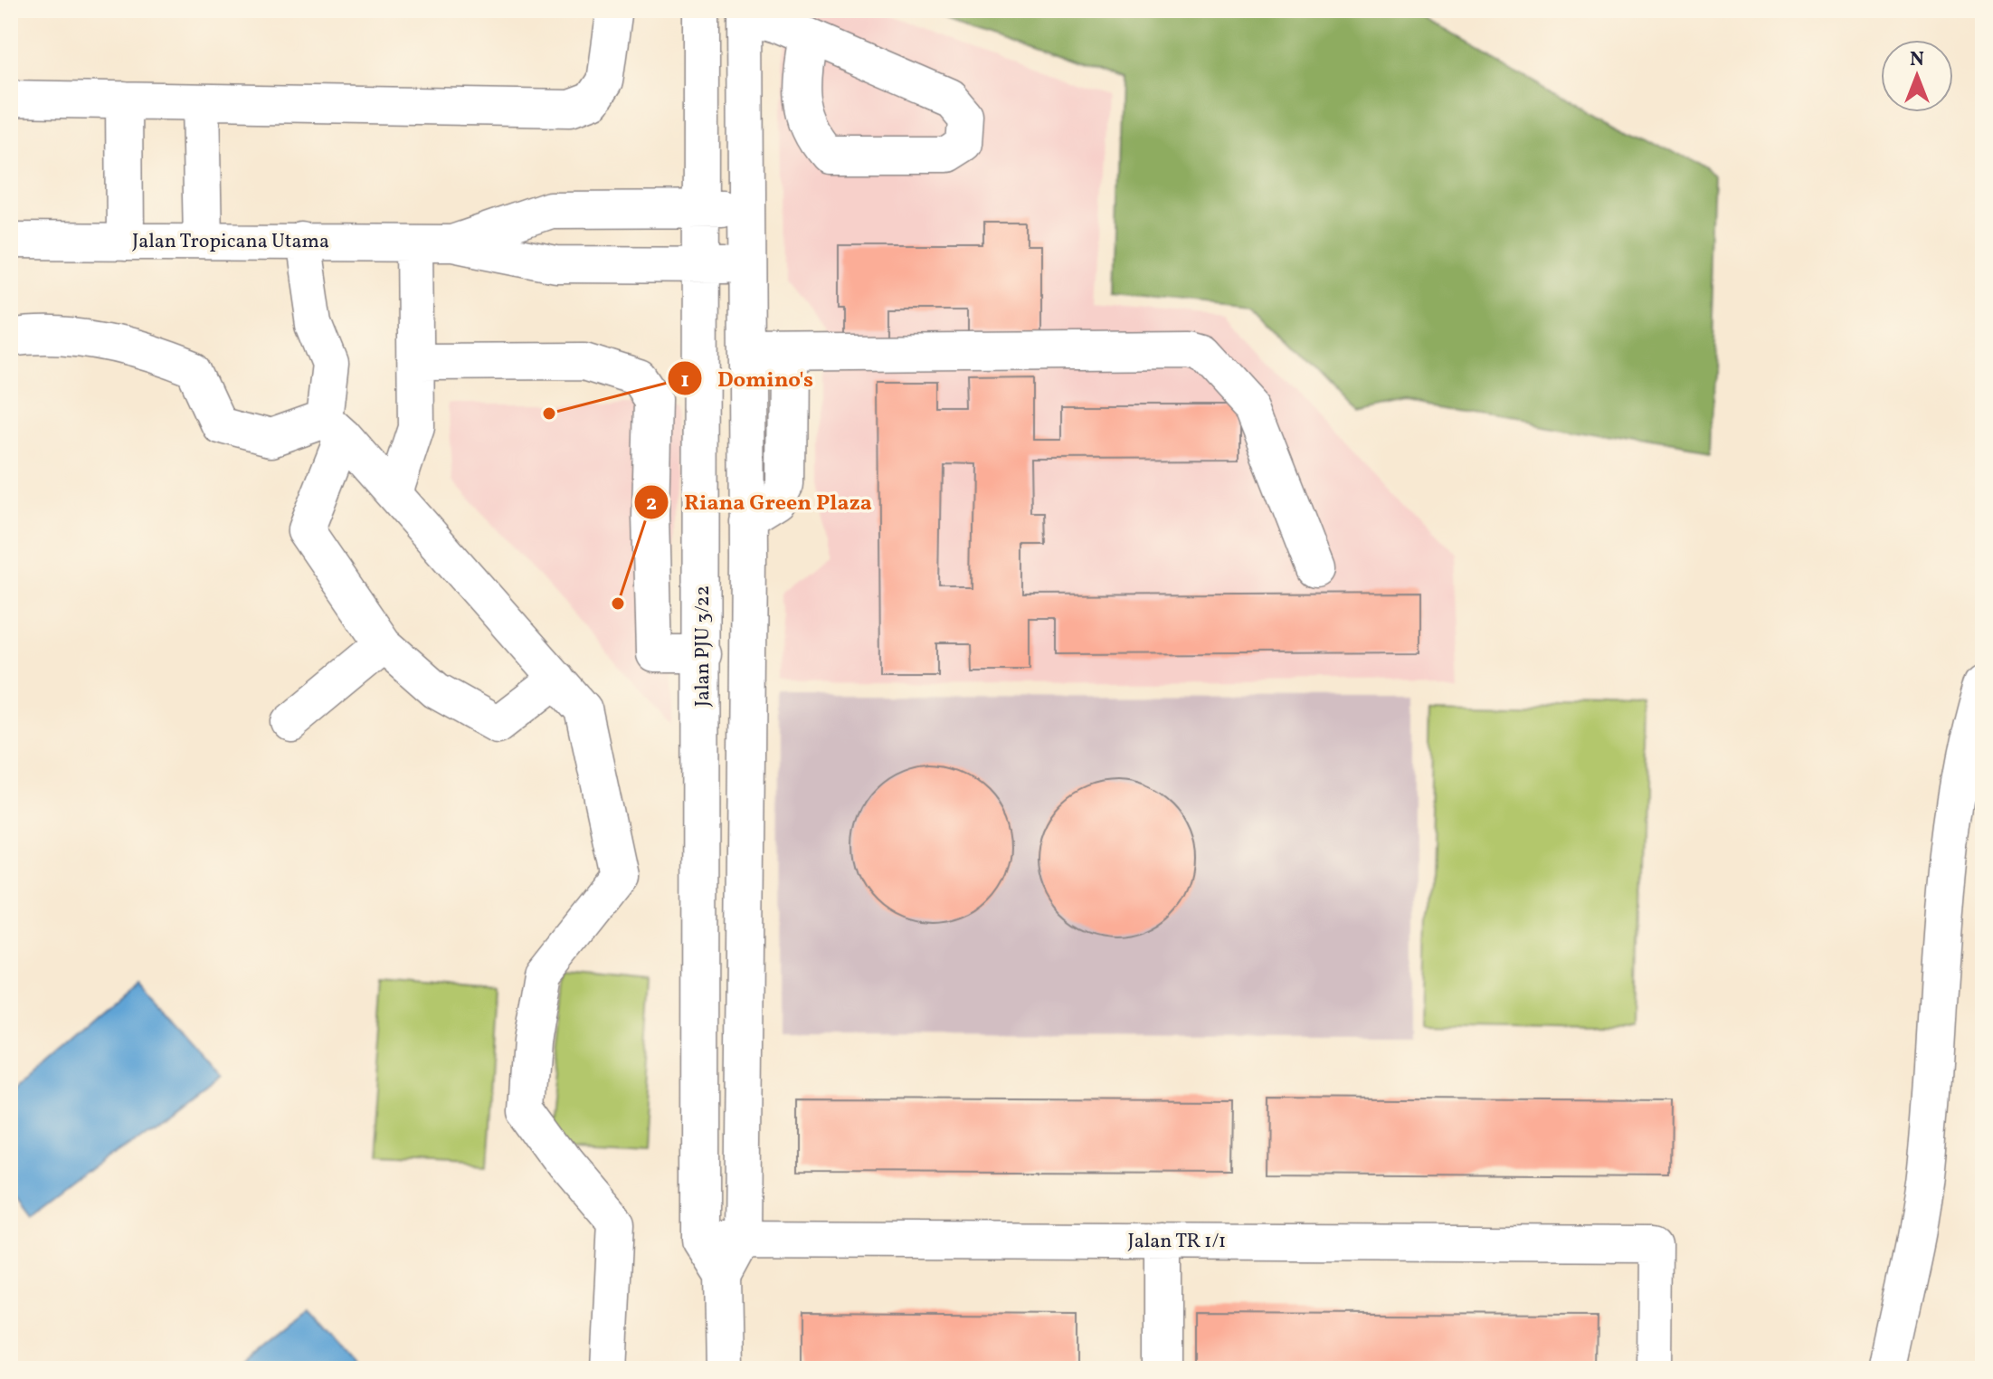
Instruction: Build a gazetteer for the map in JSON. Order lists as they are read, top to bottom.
{
  "streets": {
    "street": ["Jalan Tropicana Utama", "Jalan PJU 3/22", "Jalan TR 1/1"]
  },
  "crossings": [
    ["Jalan Tropicana Utama", "Jalan PJU 3/22"],
    ["Jalan PJU 3/22", "Jalan TR 1/1"]
  ],
  "places": ["Domino's", "Riana Green Plaza"],
  "north": "top"
}
